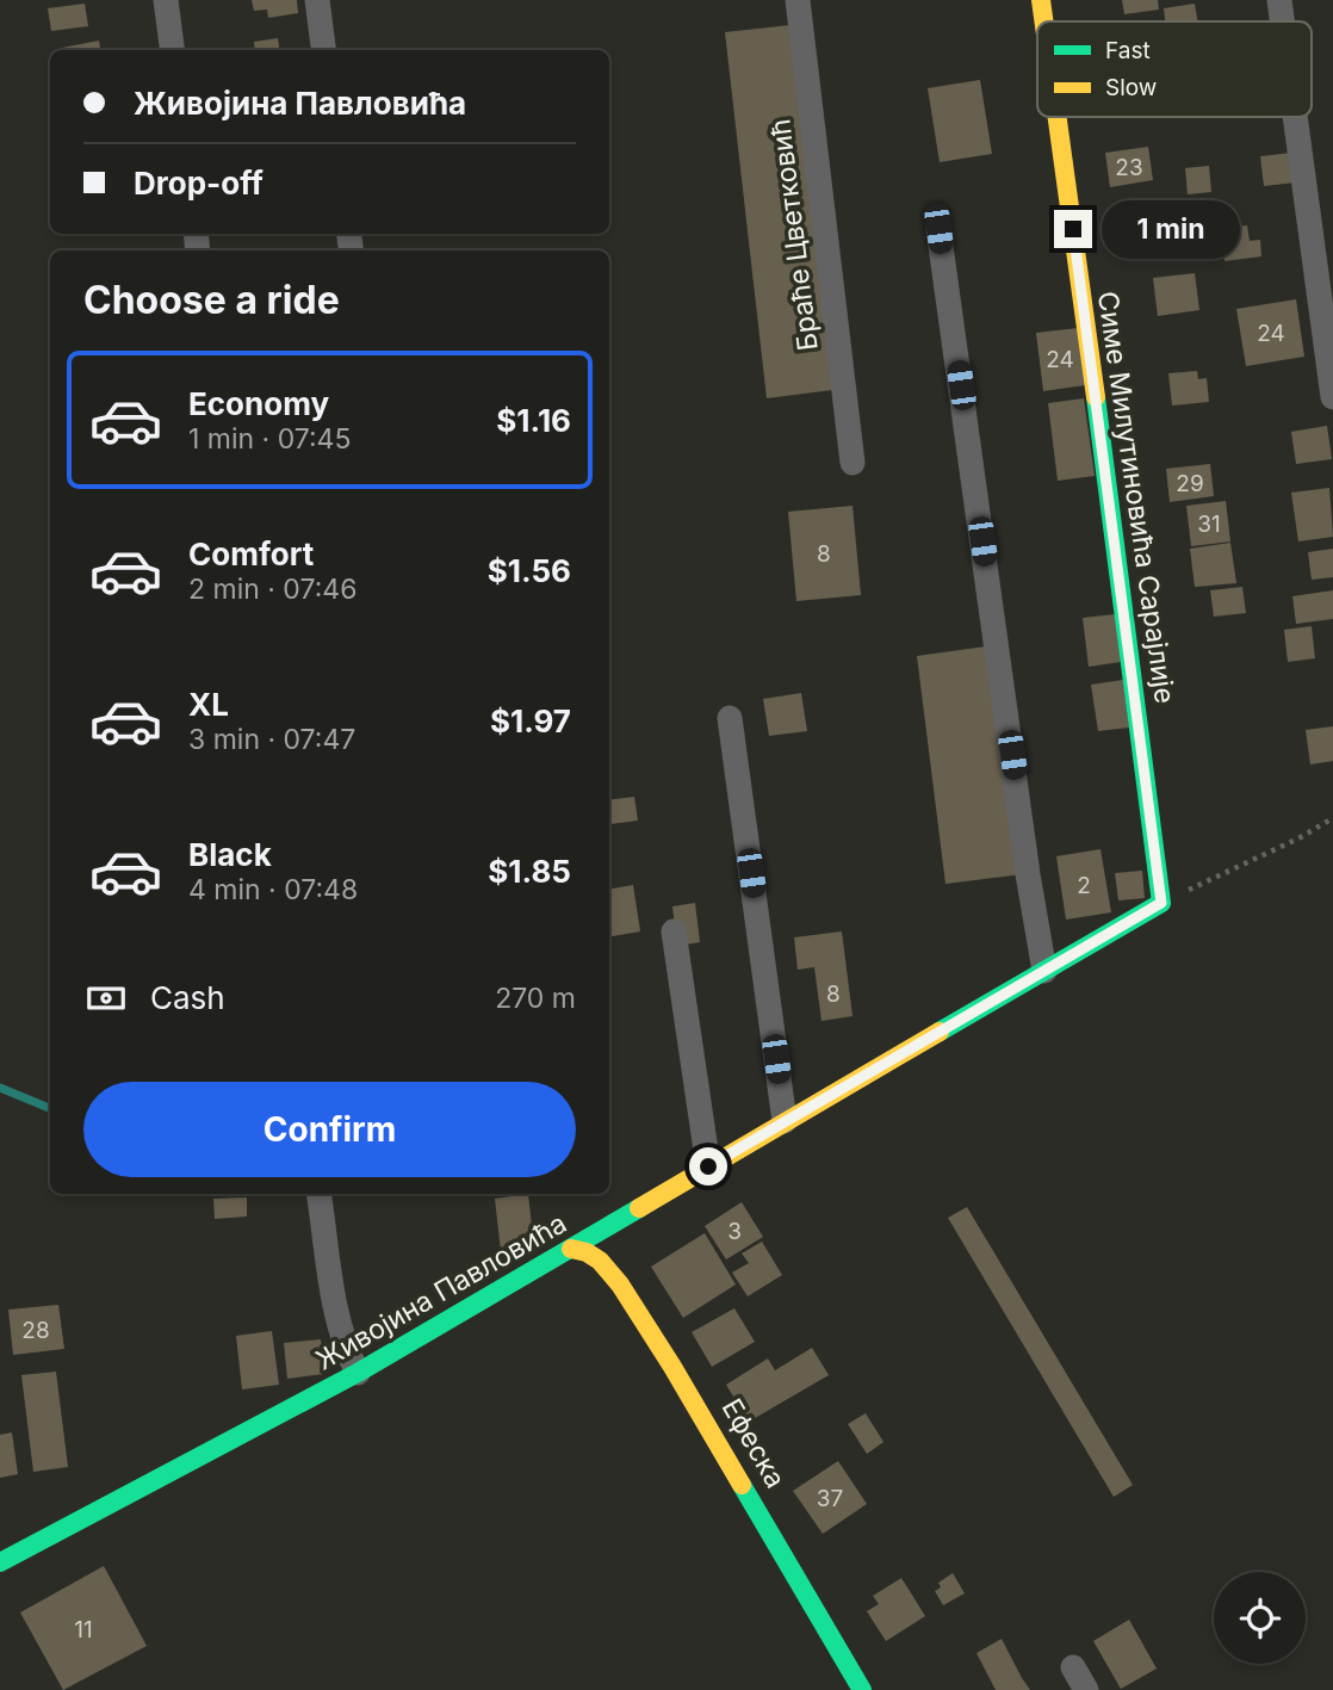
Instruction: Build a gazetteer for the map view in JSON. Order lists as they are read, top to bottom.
{
  "streets": {
    "street": [
      "Браће Цветковић",
      "Симе Милутиновића Сарајлије",
      "Живојина Павловића",
      "Ефеска"
    ]
  },
  "crossings": [
    ["Симе Милутиновића Сарајлије", "Живојина Павловића"],
    ["Живојина Павловића", "Ефеска"]
  ],
  "house_numbers": [
    "23",
    "24",
    "24",
    "29",
    "31",
    "8",
    "2",
    "8",
    "3",
    "28",
    "37",
    "11"
  ],
  "legend": ["Fast", "Slow"],
  "page": {
    "banner": ["Живојина Павловића", "Drop-off"],
    "bubble": "1 min",
    "heading": "Choose a ride",
    "list": [
      {
        "name": "Economy",
        "note": "1 min · 07:45",
        "value": "$1.16"
      },
      {
        "name": "Comfort",
        "note": "2 min · 07:46",
        "value": "$1.56"
      },
      {
        "name": "XL",
        "note": "3 min · 07:47",
        "value": "$1.97"
      },
      {
        "name": "Black",
        "note": "4 min · 07:48",
        "value": "$1.85"
      }
    ],
    "pay": ["Cash", "270 m"],
    "buttons": "Confirm"
  }
}
